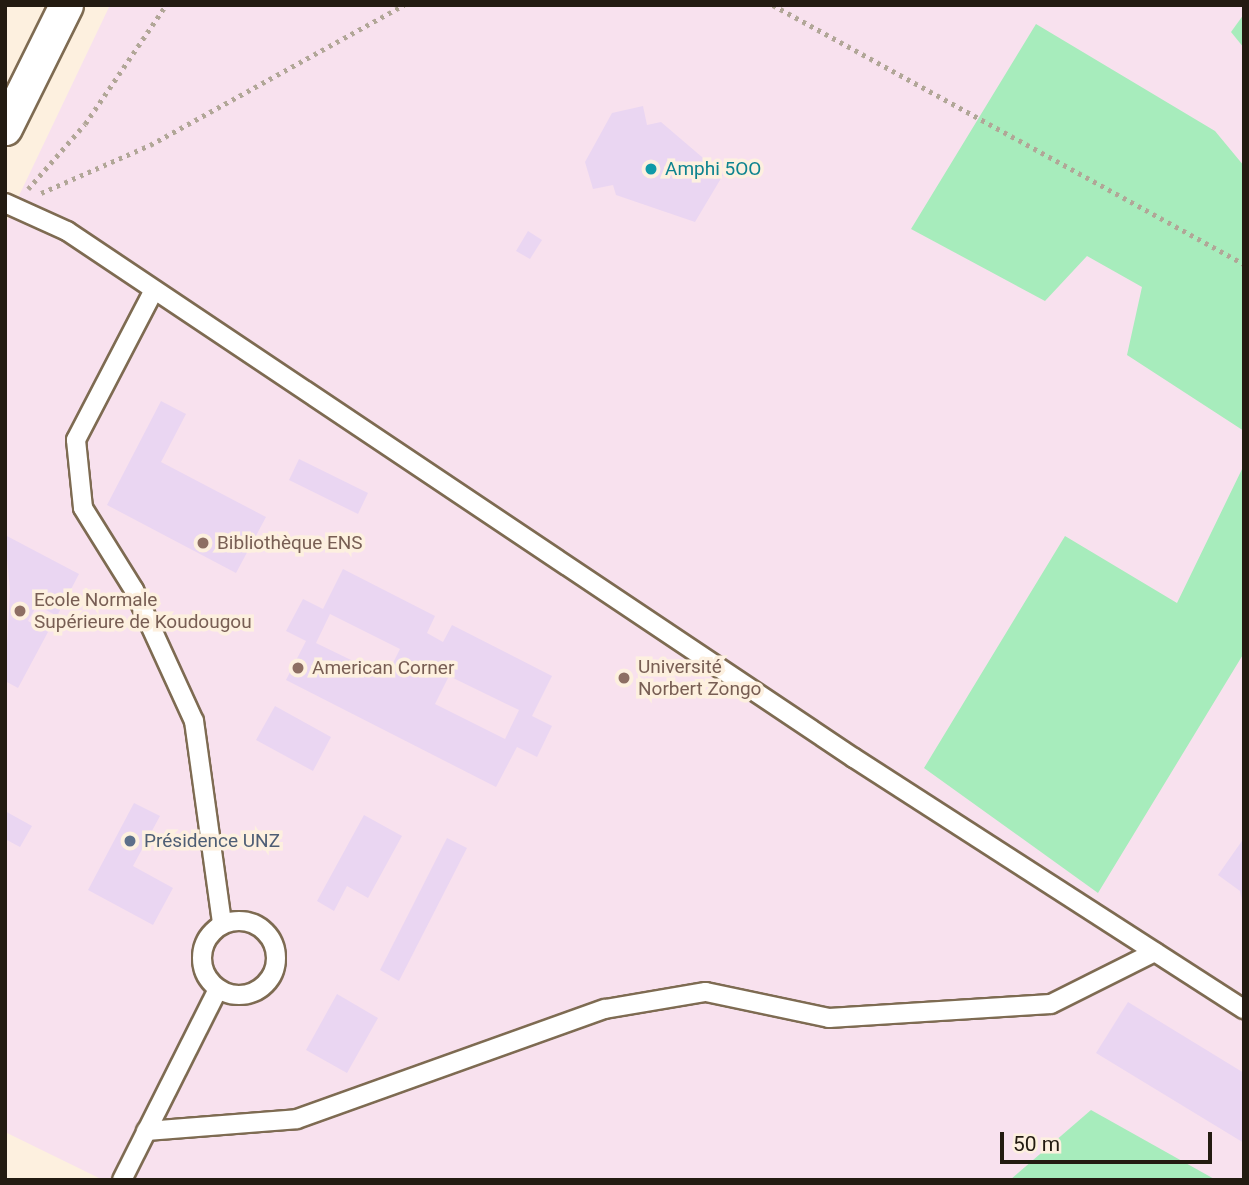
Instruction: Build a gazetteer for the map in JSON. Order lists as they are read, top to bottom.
{
  "places": [
    "Amphi 5OO",
    "Bibliothèque ENS",
    "Ecole Normale Supérieure de Koudougou",
    "American Corner",
    "Université Norbert Zongo",
    "Présidence UNZ"
  ],
  "scale_bar": "50 m"
}
